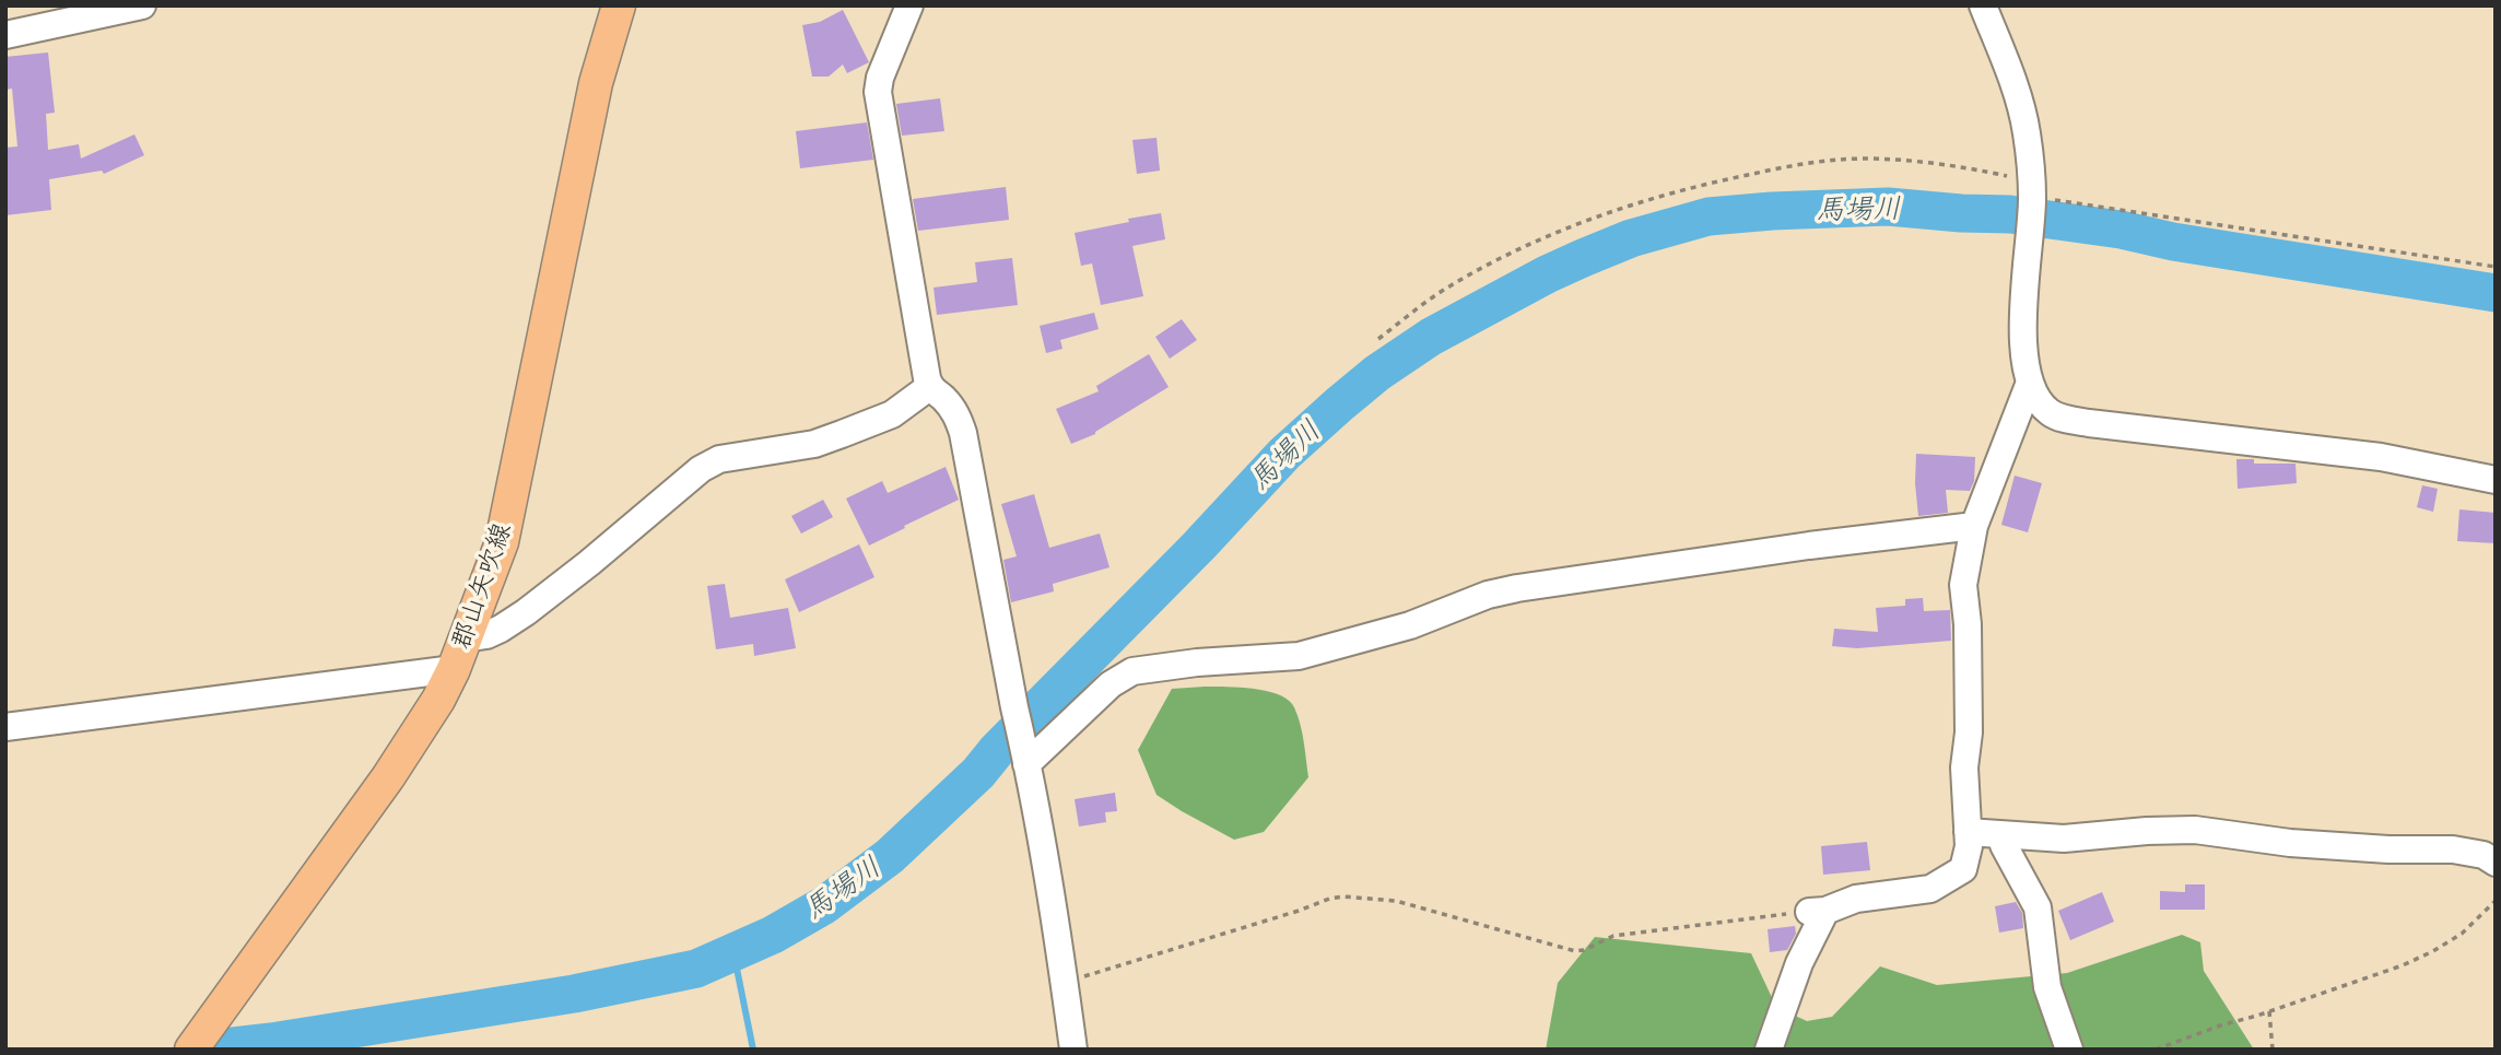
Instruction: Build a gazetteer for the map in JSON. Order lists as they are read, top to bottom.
{
  "streets": {
    "main road": ["郡山矢吹線"]
  },
  "water": ["馬場川"]
}
